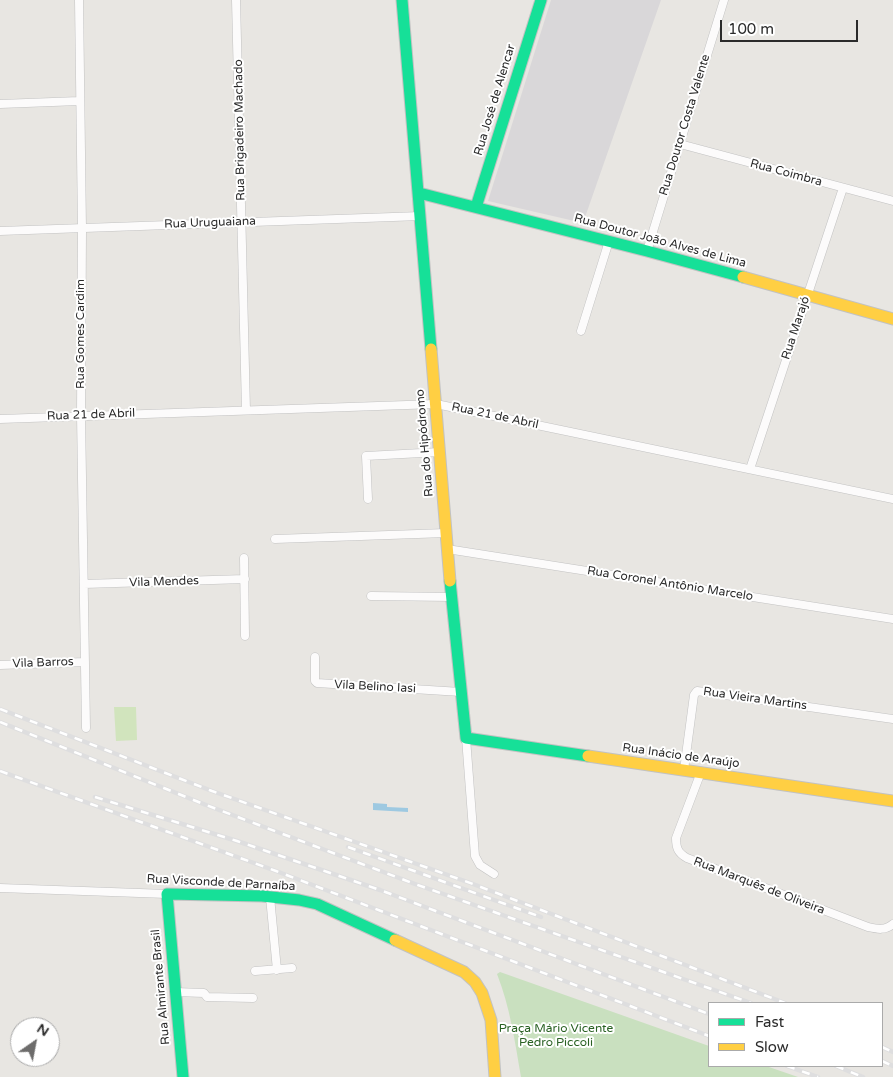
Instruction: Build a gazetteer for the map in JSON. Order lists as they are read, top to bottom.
{
  "streets": {
    "street": [
      "Rua José de Alencar",
      "Rua Doutor Costa Valente",
      "Rua Brigadeiro Machado",
      "Rua Coimbra",
      "Rua Uruguaiana",
      "Rua Doutor João Alves de Lima",
      "Rua Marajó",
      "Rua Gomes Cardim",
      "Rua 21 de Abril",
      "Rua do Hipódromo",
      "Vila Mendes",
      "Rua Coronel Antônio Marcelo",
      "Vila Barros",
      "Vila Belino Iasi",
      "Rua Vieira Martins",
      "Rua Inácio de Araújo",
      "Rua Visconde de Parnaíba",
      "Rua Marquês de Oliveira",
      "Rua Almirante Brasil"
    ]
  },
  "crossings": [
    ["Rua José de Alencar", "Rua Doutor João Alves de Lima"],
    ["Rua Doutor Costa Valente", "Rua Coimbra"],
    ["Rua Doutor Costa Valente", "Rua Doutor João Alves de Lima"],
    ["Rua Brigadeiro Machado", "Rua Uruguaiana"],
    ["Rua Brigadeiro Machado", "Rua 21 de Abril"],
    ["Rua Coimbra", "Rua Marajó"],
    ["Rua Uruguaiana", "Rua Gomes Cardim"],
    ["Rua Uruguaiana", "Rua do Hipódromo"],
    ["Rua Doutor João Alves de Lima", "Rua Marajó"],
    ["Rua Doutor João Alves de Lima", "Rua do Hipódromo"],
    ["Rua Marajó", "Rua 21 de Abril"],
    ["Rua Gomes Cardim", "Rua 21 de Abril"],
    ["Rua Gomes Cardim", "Vila Mendes"],
    ["Rua Gomes Cardim", "Vila Barros"],
    ["Rua 21 de Abril", "Rua do Hipódromo"],
    ["Rua do Hipódromo", "Rua Coronel Antônio Marcelo"],
    ["Rua do Hipódromo", "Vila Belino Iasi"],
    ["Rua do Hipódromo", "Rua Inácio de Araújo"],
    ["Rua Vieira Martins", "Rua Inácio de Araújo"],
    ["Rua Inácio de Araújo", "Rua Marquês de Oliveira"],
    ["Rua Visconde de Parnaíba", "Rua Almirante Brasil"]
  ],
  "parks": ["Praça Mário Vicente Pedro Piccoli"],
  "legend": ["Fast", "Slow"],
  "scale_bar": "100 m",
  "north": "top right"
}
